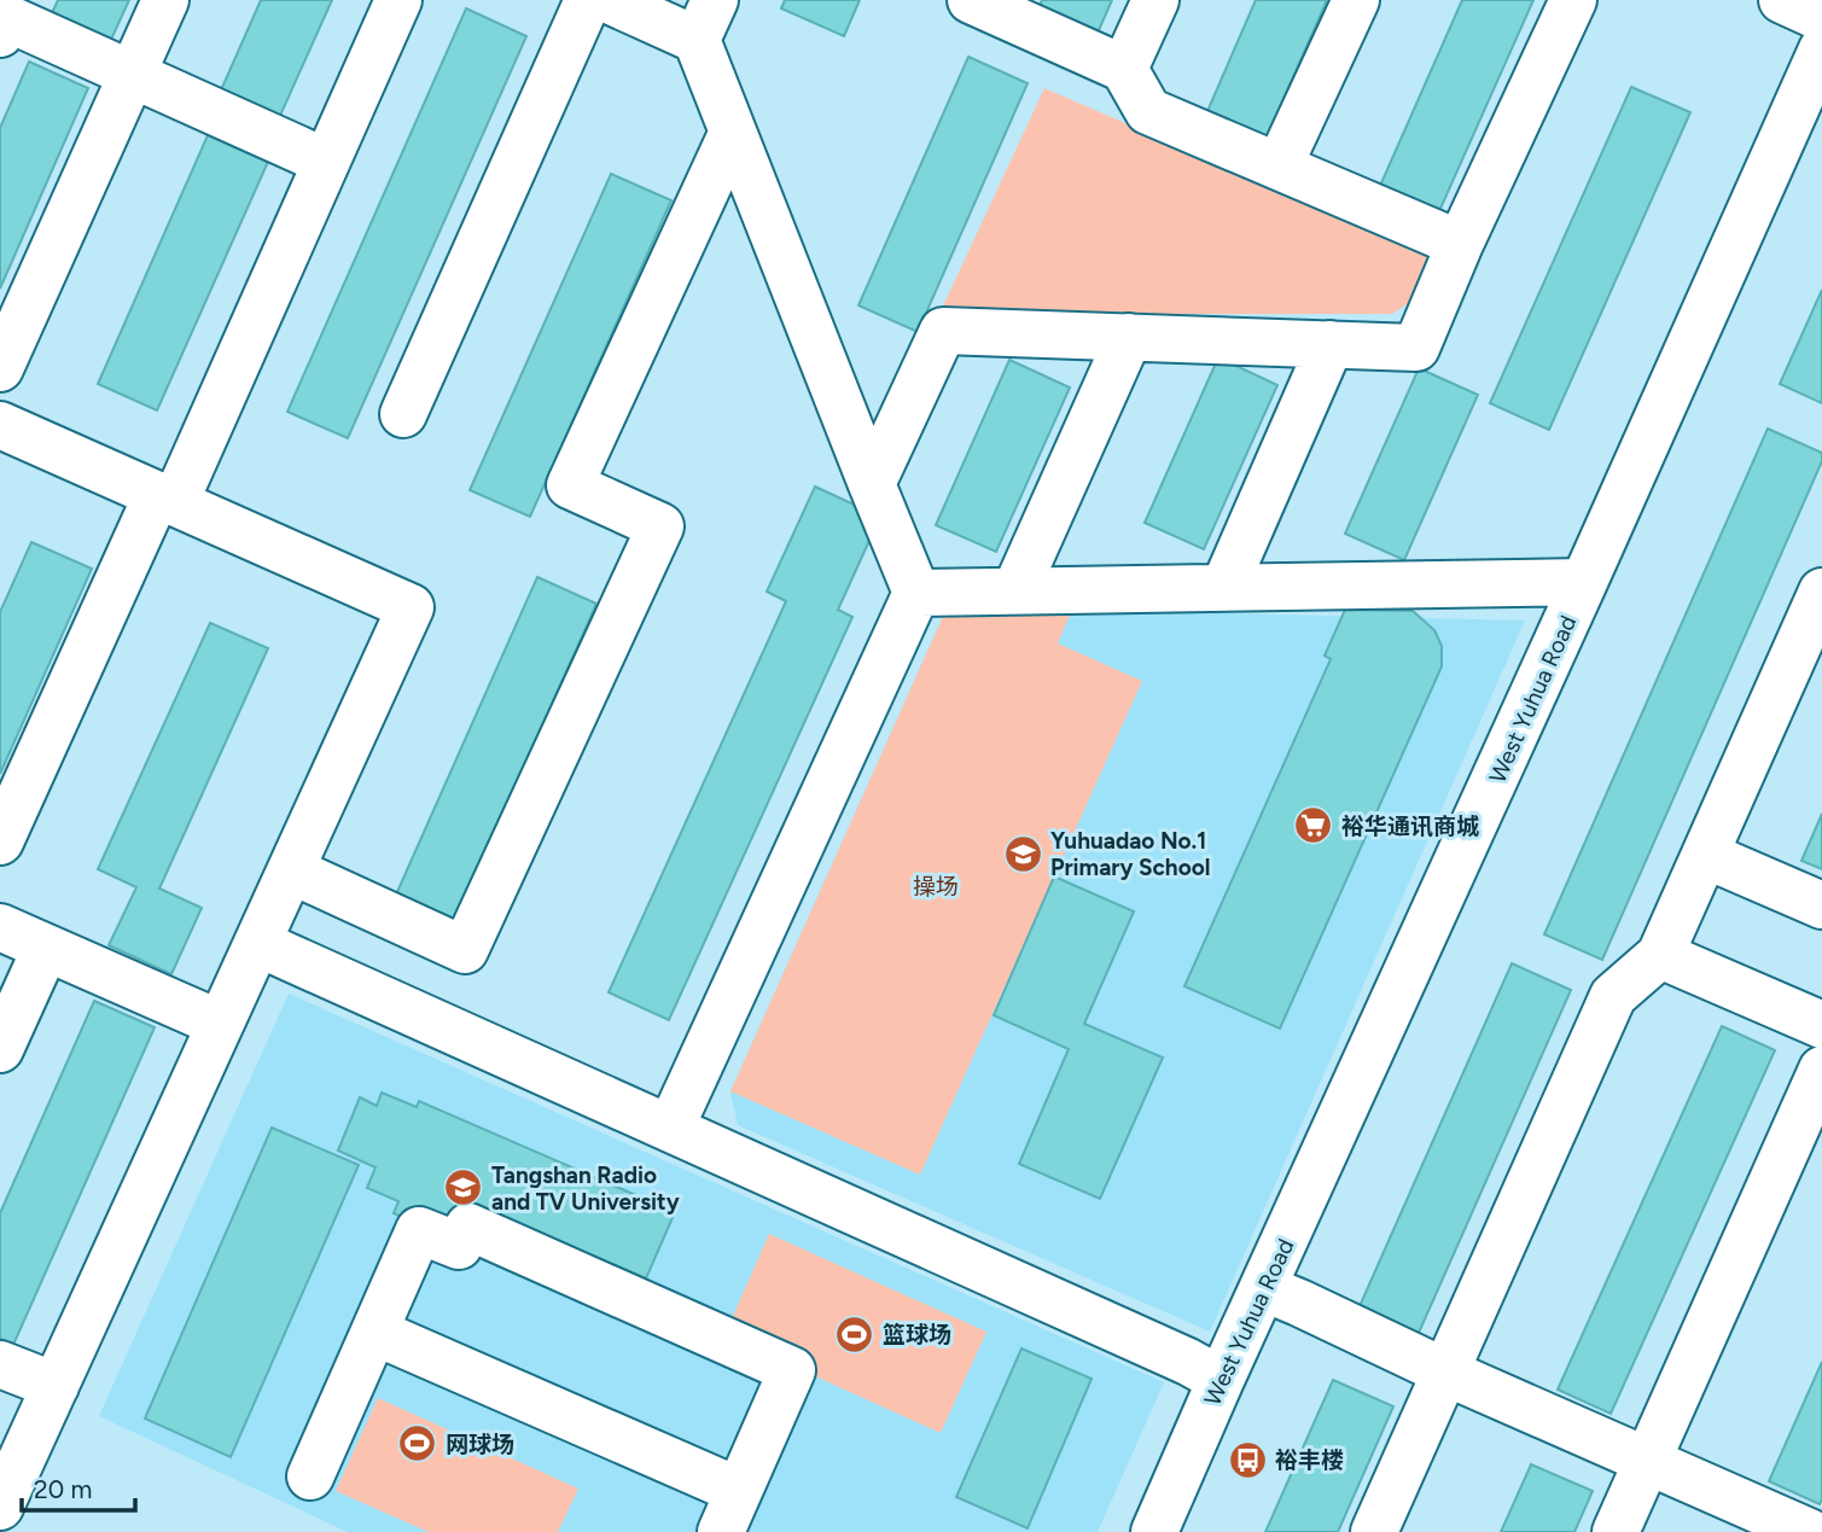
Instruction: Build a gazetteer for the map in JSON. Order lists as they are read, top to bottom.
{
  "streets": {
    "street": ["West Yuhua Road"]
  },
  "parks": ["操场"],
  "places": {
    "supermarket": ["裕华通讯商城"],
    "school or university": ["Yuhuadao No.1 Primary School", "Tangshan Radio and TV University"],
    "sports": ["篮球场", "网球场"],
    "bus stop": ["裕丰楼"]
  },
  "scale_bar": "20 m"
}
